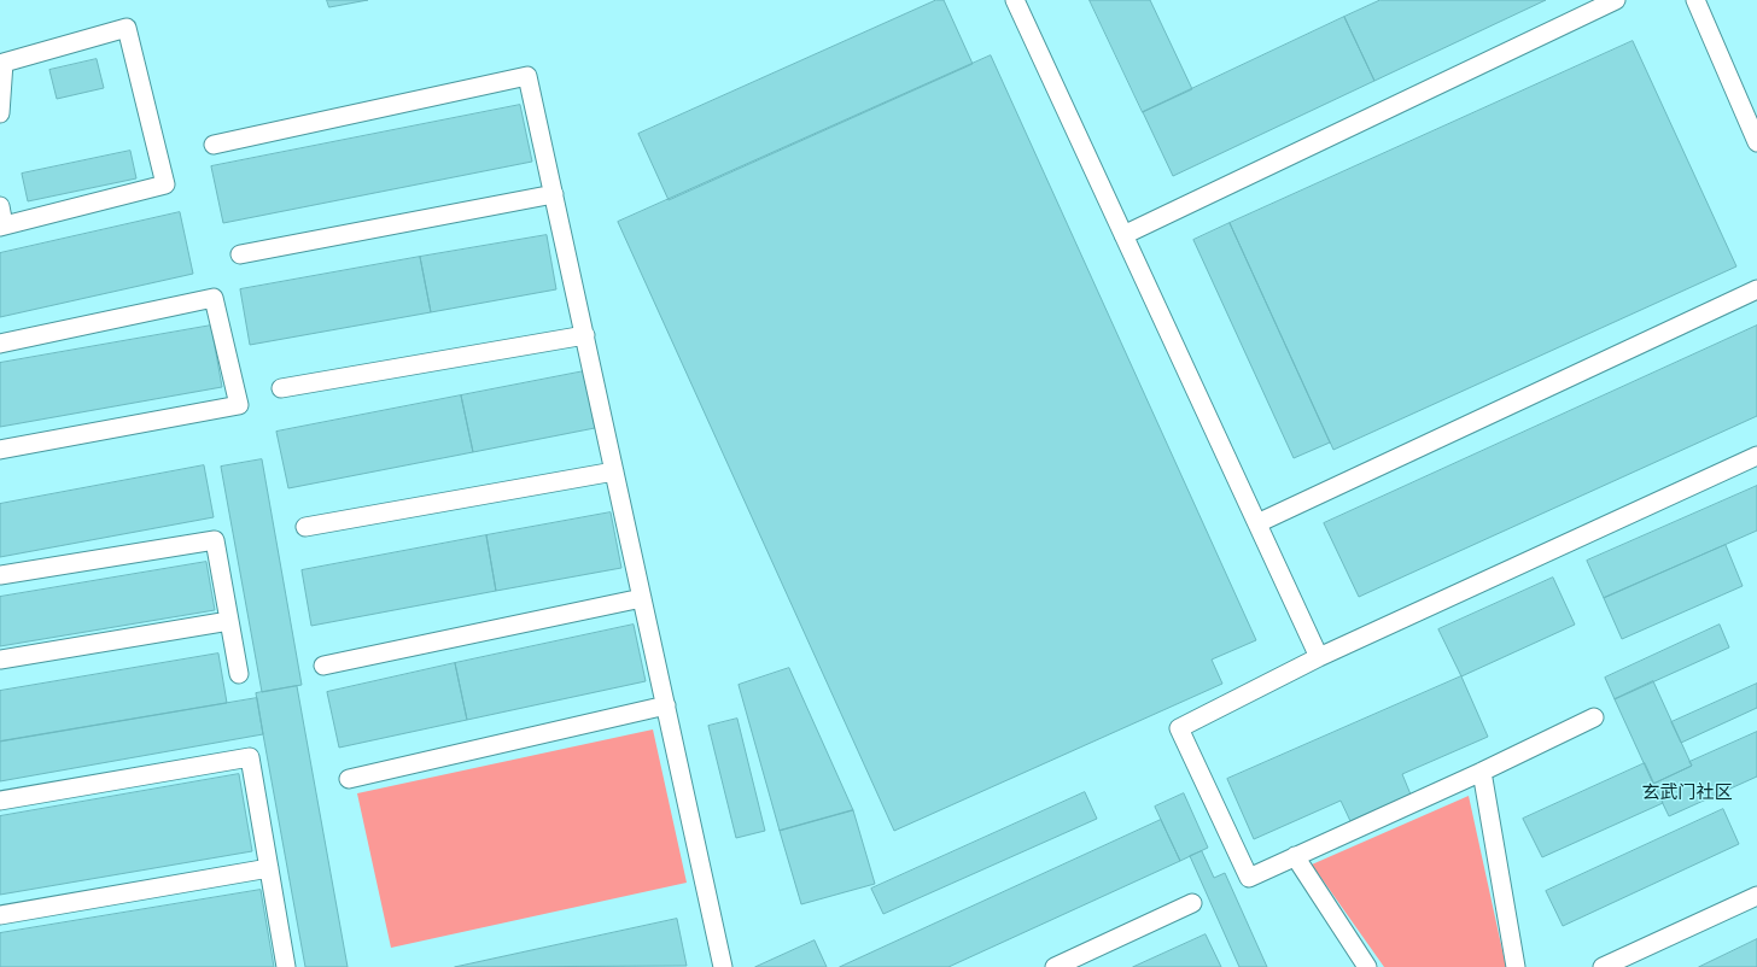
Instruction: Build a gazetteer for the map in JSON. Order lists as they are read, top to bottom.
{
  "districts": ["玄武门社区"]
}
